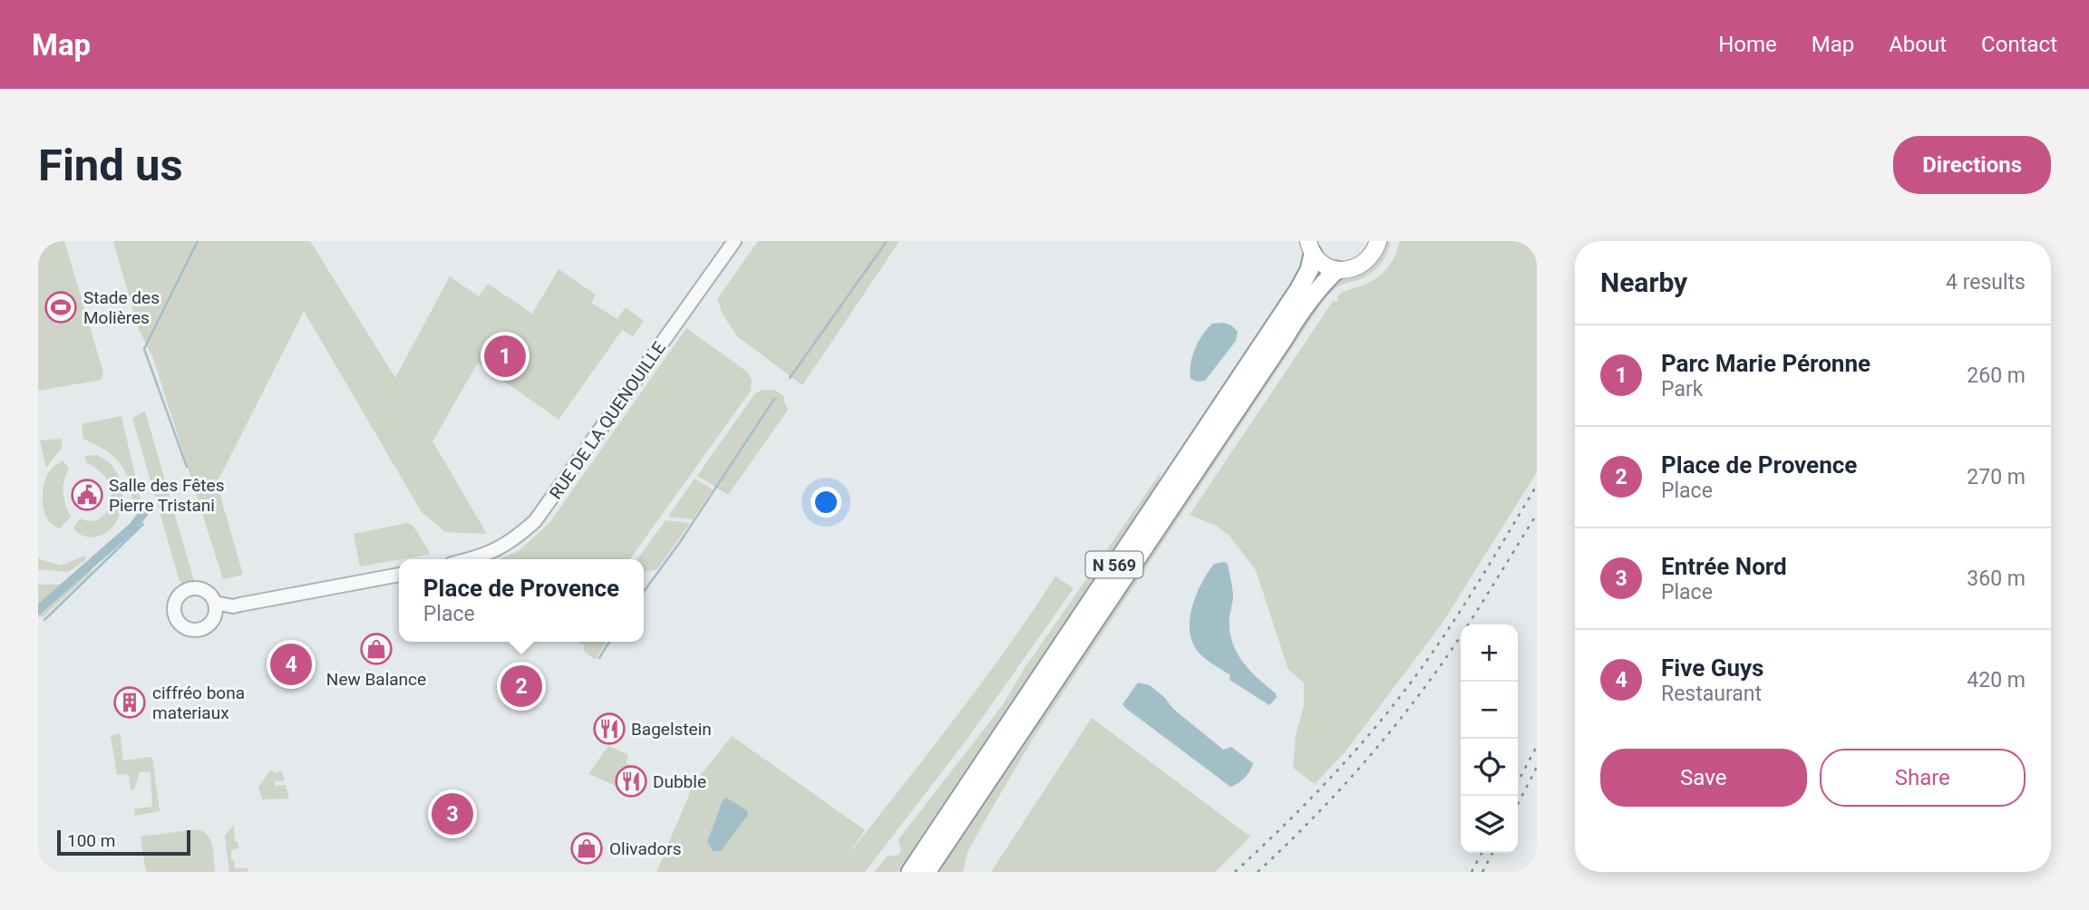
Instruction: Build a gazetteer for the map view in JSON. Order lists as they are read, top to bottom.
{
  "streets": {
    "highway": ["N 569"],
    "street": ["RUE DE LA QUENOUILLE"]
  },
  "places": {
    "sports": ["Stade des Molières"],
    "public building": ["Salle des Fêtes Pierre Tristani"],
    "shop": ["New Balance", "Olivadors"],
    "building": ["ciffréo bona materiaux"],
    "restaurant": ["Bagelstein", "Dubble"]
  },
  "scale_bar": "100 m",
  "page": {
    "header": "Map",
    "nav": [
      "Home",
      "Map",
      "About",
      "Contact"
    ],
    "buttons": [
      "Directions",
      ["Save", "Share"]
    ],
    "title": "Find us",
    "heading": ["Nearby", "4 results"],
    "list": [
      {
        "mark": "1",
        "name": "Parc Marie Péronne",
        "note": "Park",
        "value": "260 m"
      },
      {
        "mark": "2",
        "name": "Place de Provence",
        "note": "Place",
        "value": "270 m"
      },
      {
        "mark": "3",
        "name": "Entrée Nord",
        "note": "Place",
        "value": "360 m"
      },
      {
        "mark": "4",
        "name": "Five Guys",
        "note": "Restaurant",
        "value": "420 m"
      }
    ],
    "pins": [
      "1",
      "4",
      "2",
      "3"
    ],
    "popup": ["Place de Provence", "Place"],
    "map_buttons": ["+", "−"],
    "scale": "100 m"
  }
}
